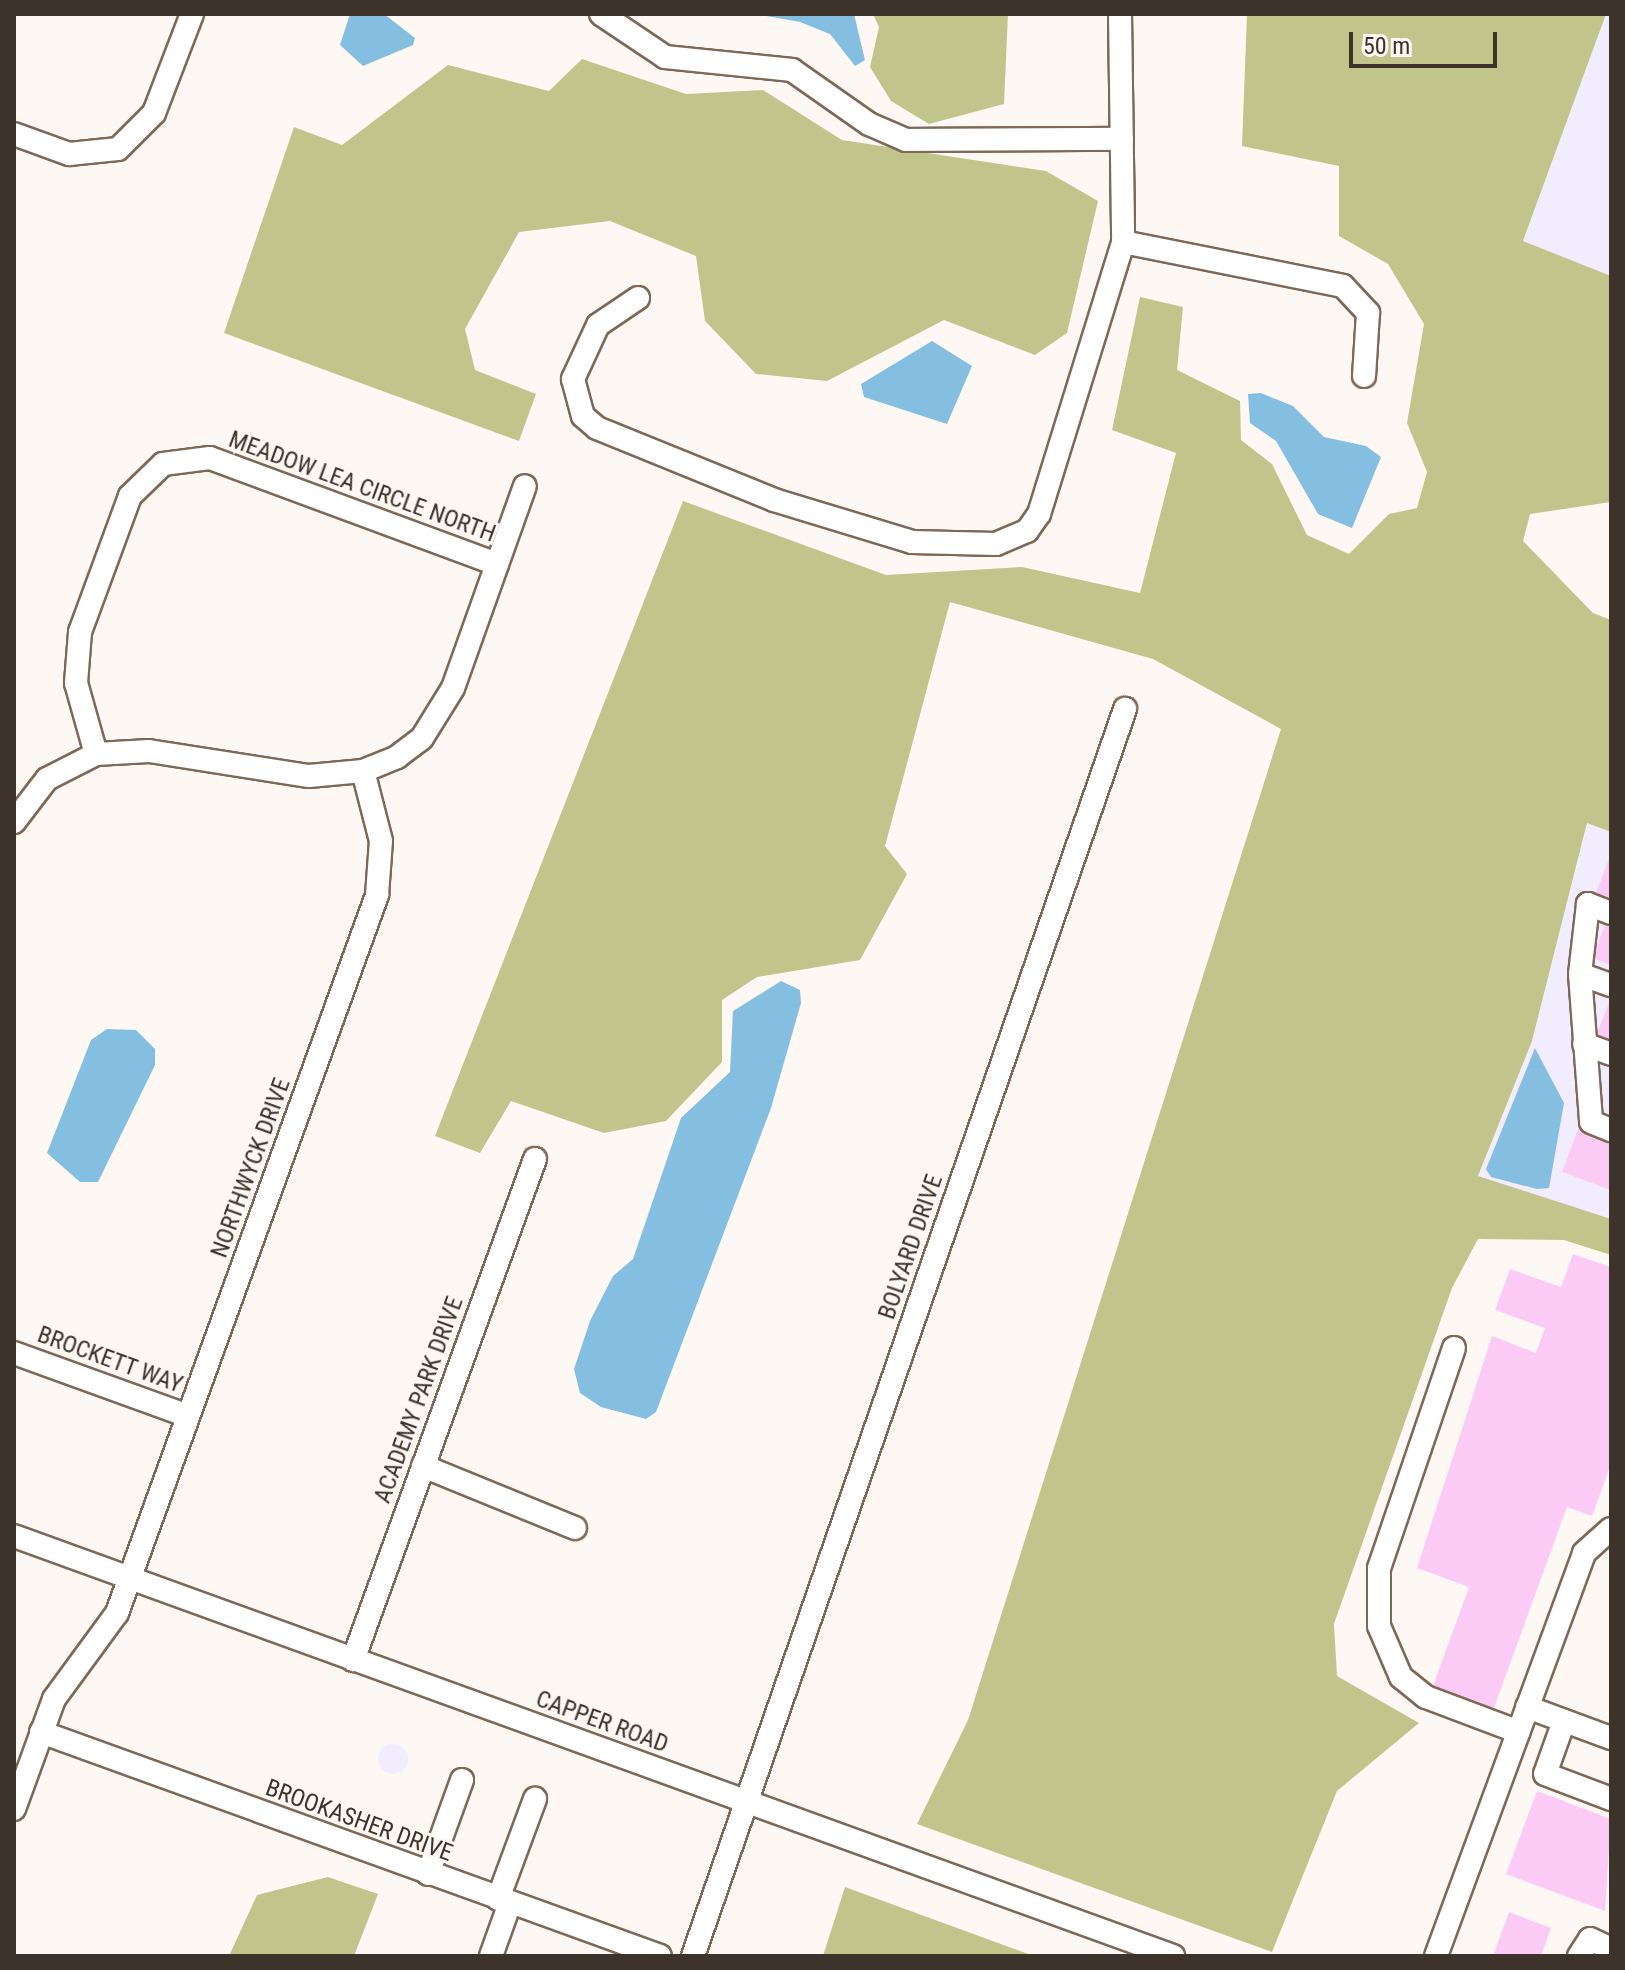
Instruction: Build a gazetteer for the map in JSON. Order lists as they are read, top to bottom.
{
  "streets": {
    "street": [
      "MEADOW LEA CIRCLE NORTH",
      "NORTHWYCK DRIVE",
      "BOLYARD DRIVE",
      "BROCKETT WAY",
      "ACADEMY PARK DRIVE",
      "CAPPER ROAD",
      "BROOKASHER DRIVE"
    ]
  },
  "crossings": [
    ["NORTHWYCK DRIVE", "BROCKETT WAY"],
    ["NORTHWYCK DRIVE", "CAPPER ROAD"],
    ["NORTHWYCK DRIVE", "BROOKASHER DRIVE"],
    ["BOLYARD DRIVE", "CAPPER ROAD"],
    ["ACADEMY PARK DRIVE", "CAPPER ROAD"]
  ],
  "scale_bar": "50 m"
}
